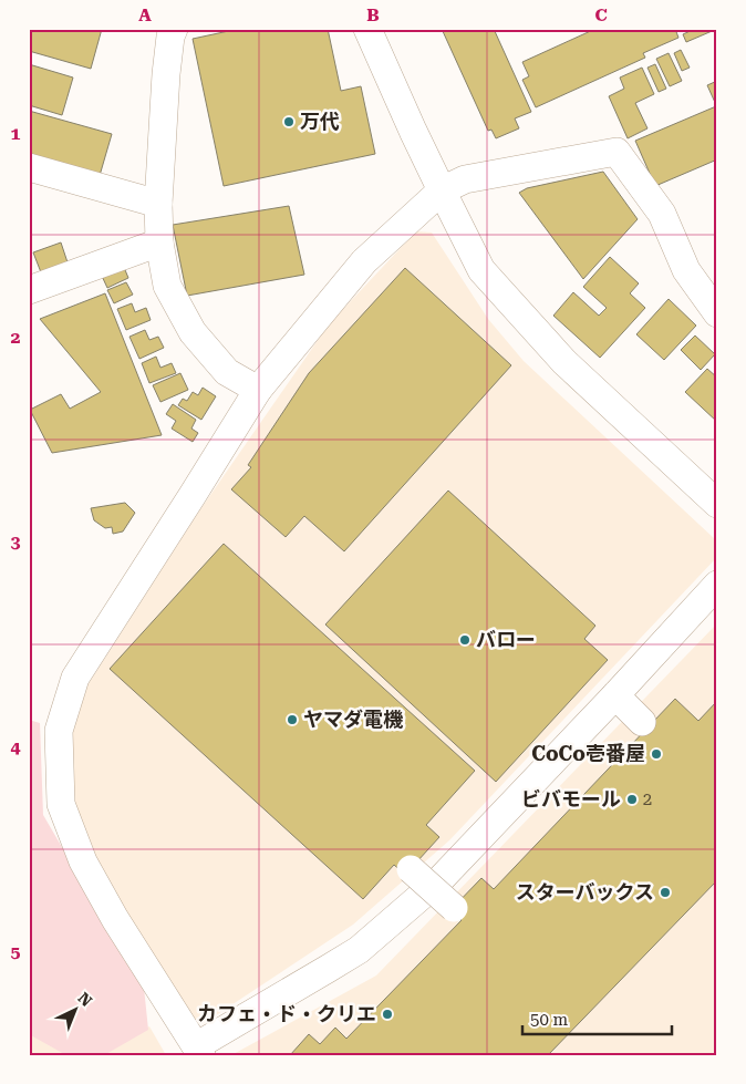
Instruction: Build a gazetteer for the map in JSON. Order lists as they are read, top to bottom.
{
  "places": [
    "万代",
    "バロー",
    "ヤマダ電機",
    "CoCo壱番屋",
    "ビバモール",
    "スターバックス",
    "カフェ・ド・クリエ"
  ],
  "house_numbers": ["2"],
  "scale_bar": "50 m",
  "north": "top right",
  "grid": {
    "columns": ["A", "B", "C"],
    "rows": [
      "1",
      "2",
      "3",
      "4",
      "5"
    ]
  }
}
